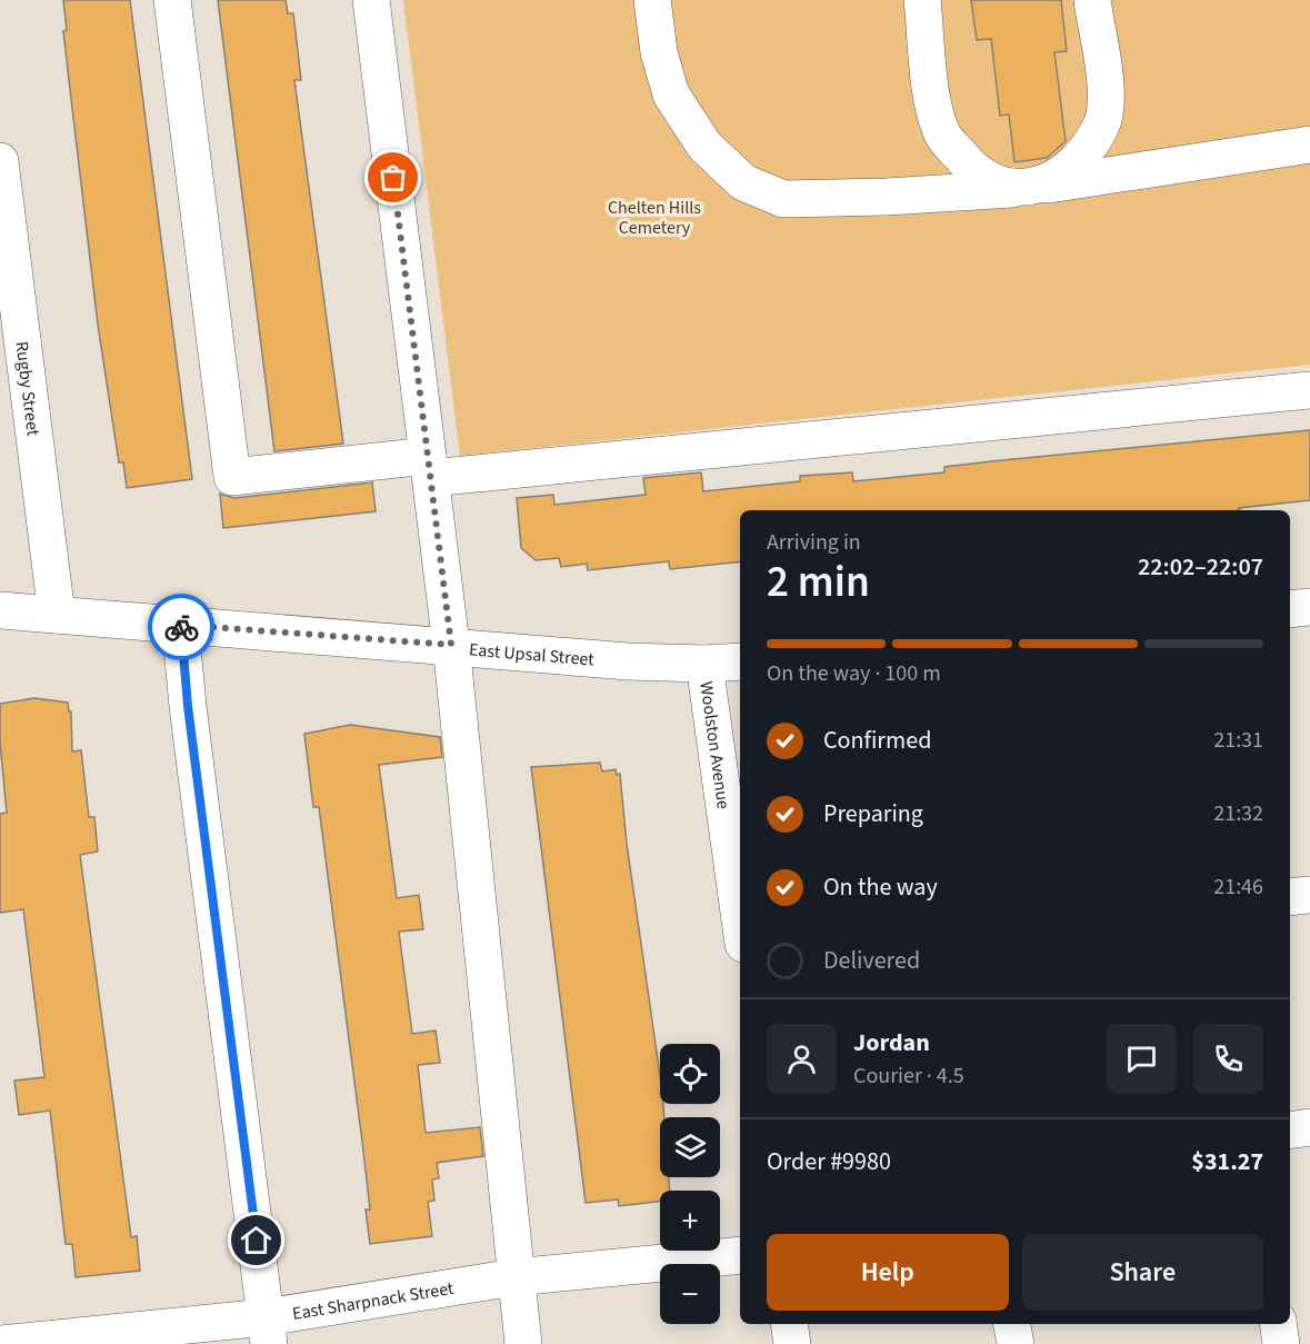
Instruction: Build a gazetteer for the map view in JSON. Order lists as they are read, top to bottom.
{
  "streets": {
    "street": [
      "Rugby Street",
      "East Upsal Street",
      "Woolston Avenue",
      "East Sharpnack Street"
    ]
  },
  "crossings": [
    ["Rugby Street", "East Upsal Street"],
    ["East Upsal Street", "Woolston Avenue"]
  ],
  "parks": ["Chelten Hills Cemetery"],
  "page": {
    "heading": ["2 min", "Arriving in", "22:02–22:07"],
    "panel": [
      "Jordan",
      "Courier · 4.5",
      "Order #9980",
      "$31.27"
    ],
    "bar": "On the way · 100 m",
    "list": [
      ["Confirmed", "21:31"],
      ["Preparing", "21:32"],
      ["On the way", "21:46"],
      "Delivered"
    ],
    "map_buttons": ["+", "−"],
    "buttons": ["Help", "Share"]
  }
}
